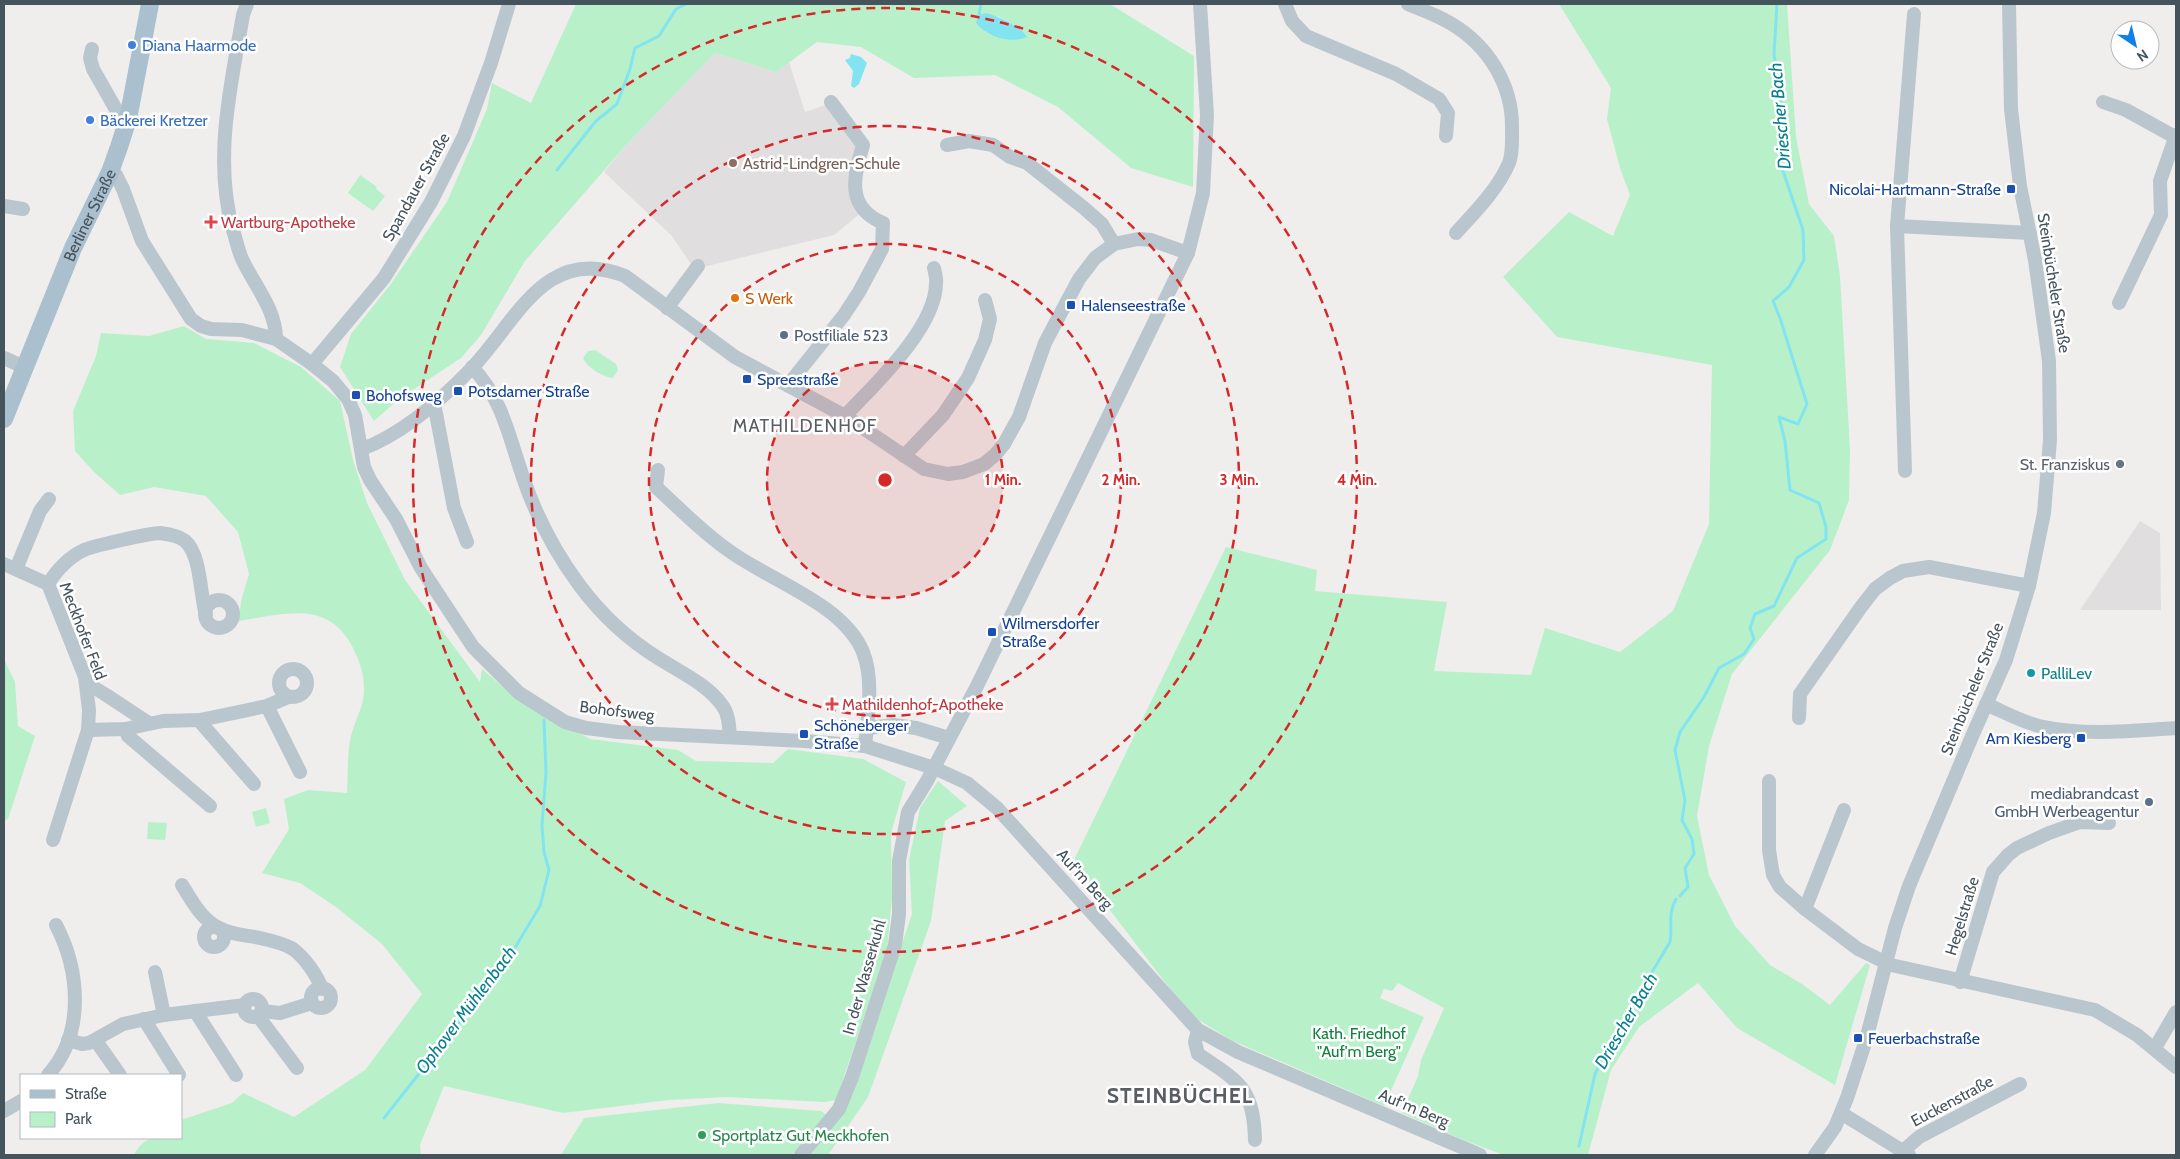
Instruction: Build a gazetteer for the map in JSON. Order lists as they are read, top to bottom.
{
  "streets": {
    "main road": ["Berliner Straße"],
    "street": [
      "Spandauer Straße",
      "Steinbücheler Straße",
      "Meckhofer Feld",
      "Bohofsweg",
      "Auf'm Berg",
      "Hegelstraße",
      "In der Wasserkuhl",
      "Euckenstraße"
    ]
  },
  "crossings": [
    ["Spandauer Straße", "Bohofsweg"],
    ["Berliner Straße", "Bohofsweg"],
    ["Bohofsweg", "Auf'm Berg"],
    ["Bohofsweg", "In der Wasserkuhl"],
    ["Auf'm Berg", "In der Wasserkuhl"]
  ],
  "districts": ["MATHILDENHOF", "STEINBÜCHEL"],
  "water": ["Driescher Bach", "Ophover Mühlenbach"],
  "parks": ["Kath. Friedhof \"Auf'm Berg\""],
  "places": {
    "other": [
      "Diana Haarmode",
      "Bäckerei Kretzer",
      "Astrid-Lindgren-Schule",
      "S Werk",
      "Postfiliale 523",
      "St. Franziskus",
      "PalliLev",
      "mediabrandcast GmbH Werbeagentur",
      "Sportplatz Gut Meckhofen"
    ],
    "transit": [
      "Nicolai-Hartmann-Straße",
      "Halenseestraße",
      "Spreestraße",
      "Potsdamer Straße",
      "Bohofsweg",
      "Wilmersdorfer Straße",
      "Schöneberger Straße",
      "Am Kiesberg",
      "Feuerbachstraße"
    ],
    "health": ["Wartburg-Apotheke", "Mathildenhof-Apotheke"]
  },
  "legend": ["Straße", "Park"],
  "north": "bottom right",
  "rings": [
    "1 Min.",
    "2 Min.",
    "3 Min.",
    "4 Min."
  ]
}
